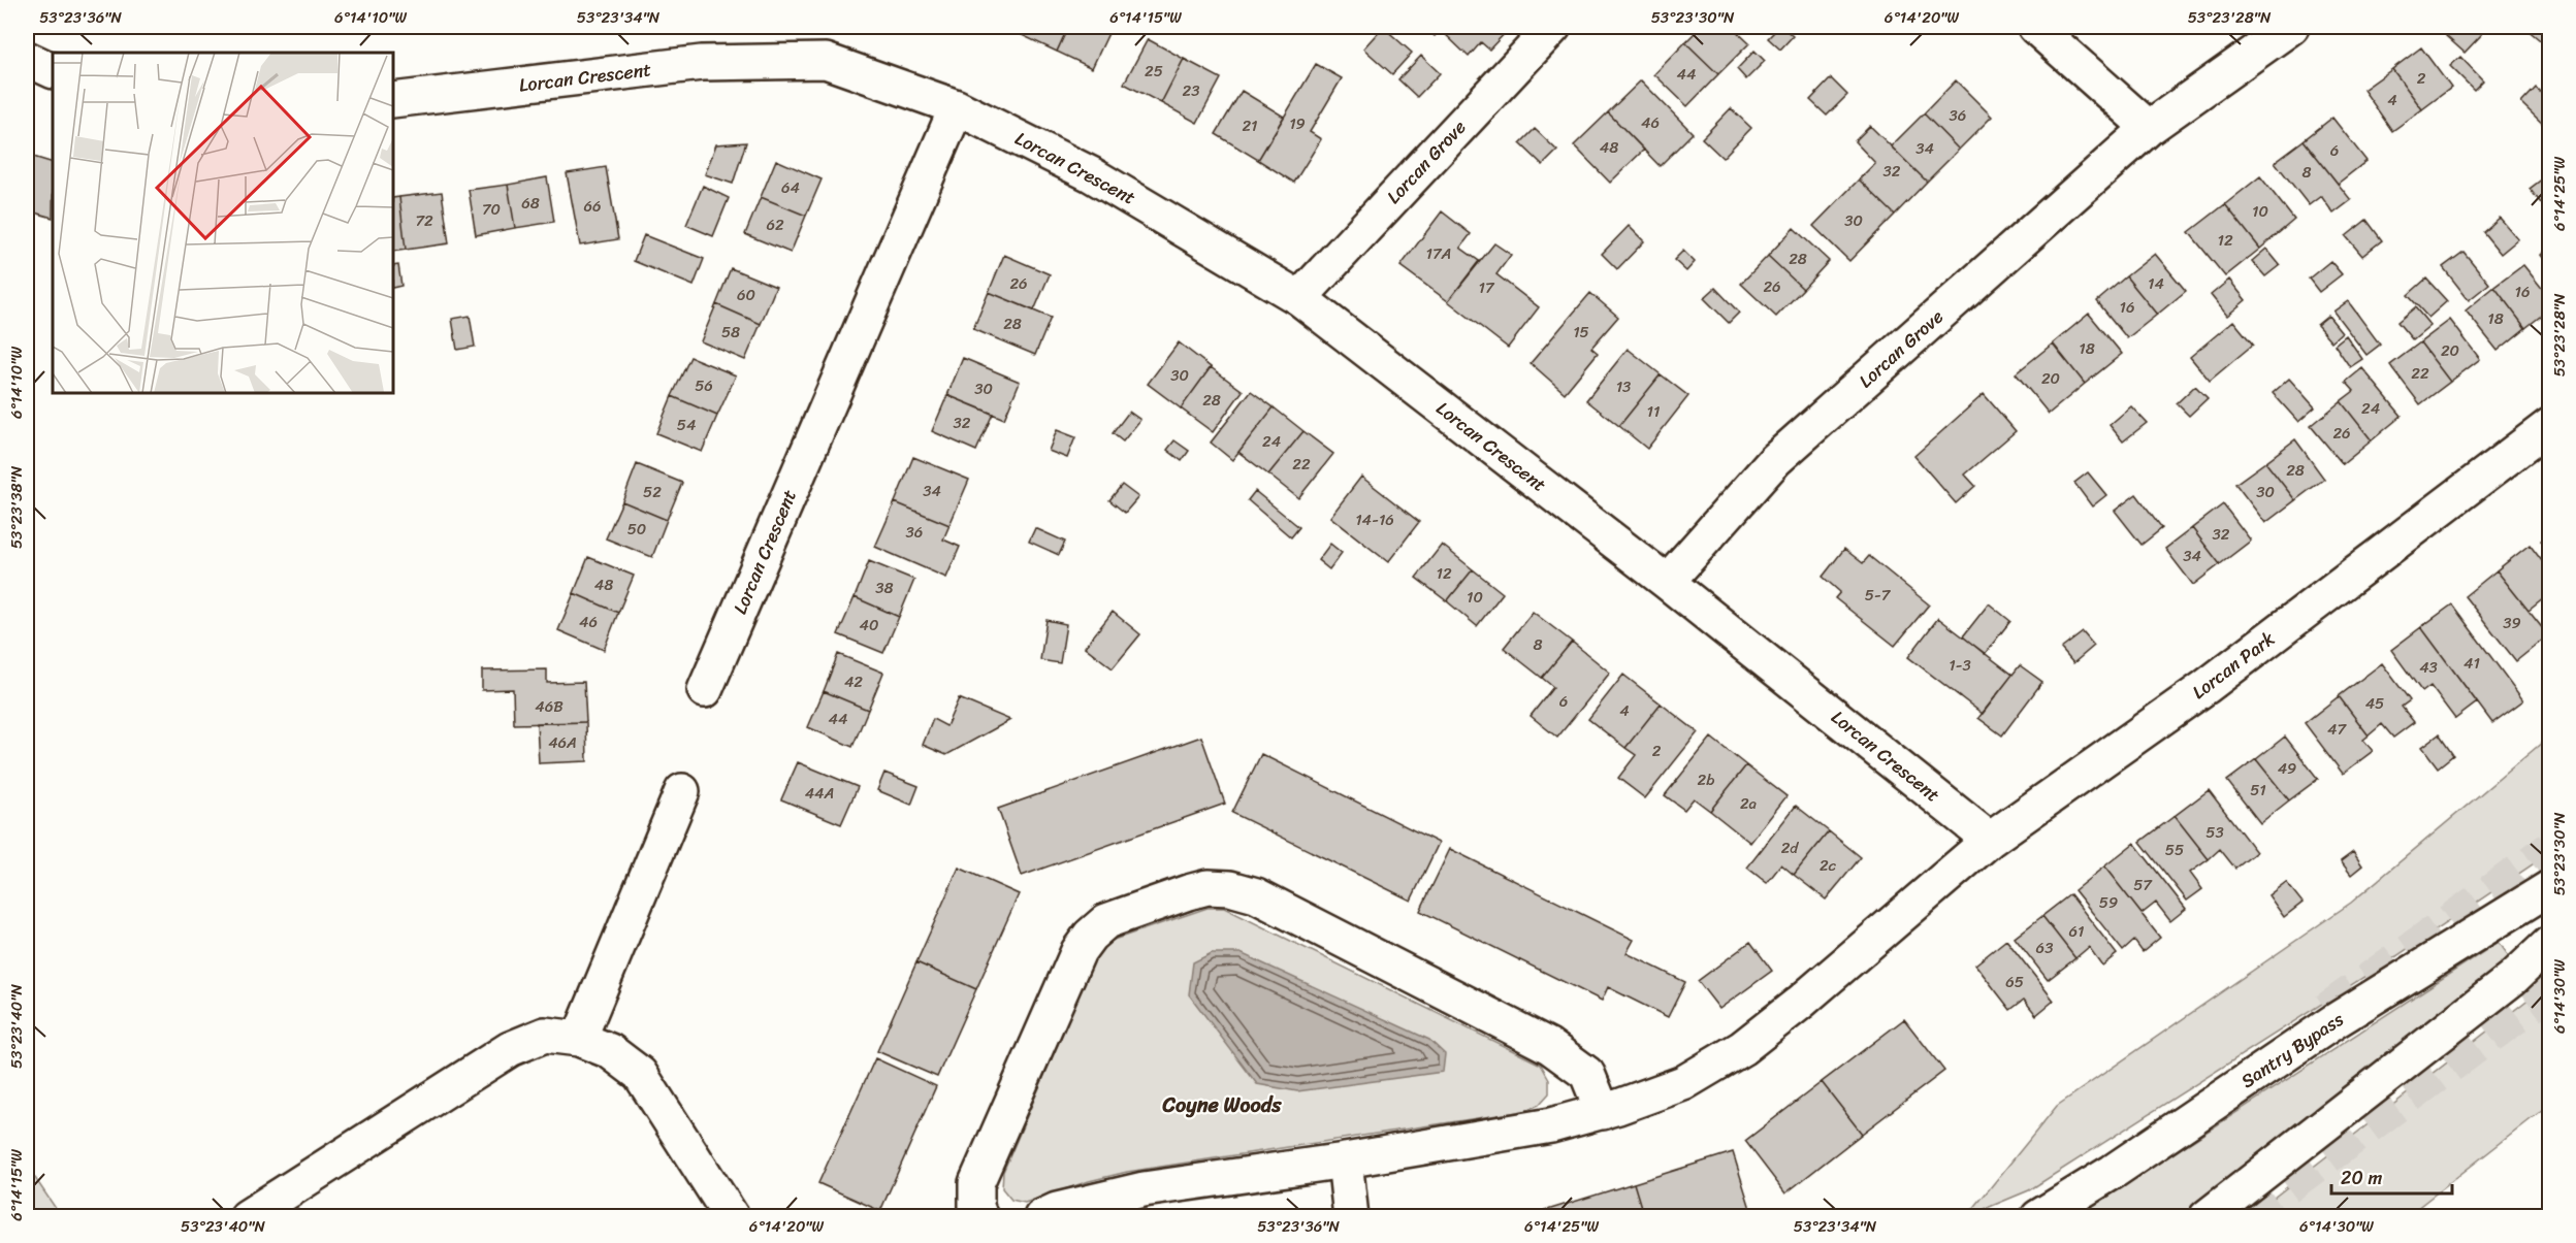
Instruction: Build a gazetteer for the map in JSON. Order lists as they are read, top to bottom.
{
  "streets": {
    "street": [
      "Lorcan Crescent",
      "Lorcan Grove",
      "Lorcan Park",
      "Santry Bypass"
    ]
  },
  "crossings": [
    ["Lorcan Crescent", "Lorcan Grove"],
    ["Lorcan Crescent", "Lorcan Park"]
  ],
  "districts": ["Coyne Woods"],
  "house_numbers": [
    "25",
    "44",
    "2",
    "23",
    "4",
    "36",
    "46",
    "19",
    "21",
    "48",
    "34",
    "6",
    "32",
    "8",
    "64",
    "68",
    "66",
    "70",
    "10",
    "72",
    "30",
    "62",
    "12",
    "17A",
    "28",
    "26",
    "14",
    "26",
    "17",
    "16",
    "60",
    "16",
    "18",
    "28",
    "58",
    "15",
    "18",
    "20",
    "22",
    "30",
    "20",
    "56",
    "13",
    "30",
    "28",
    "24",
    "11",
    "32",
    "54",
    "26",
    "24",
    "22",
    "28",
    "34",
    "52",
    "30",
    "14-16",
    "50",
    "36",
    "32",
    "34",
    "12",
    "48",
    "38",
    "5-7",
    "10",
    "46",
    "39",
    "40",
    "8",
    "41",
    "1-3",
    "43",
    "42",
    "6",
    "45",
    "46B",
    "4",
    "44",
    "47",
    "46A",
    "2",
    "49",
    "2b",
    "51",
    "44A",
    "2a",
    "53",
    "2d",
    "55",
    "2c",
    "57",
    "59",
    "61",
    "63",
    "65"
  ],
  "scale_bar": "20 m",
  "coordinates": [
    "53°23'36\"N",
    "6°14'10\"W",
    "53°23'34\"N",
    "6°14'15\"W",
    "53°23'30\"N",
    "6°14'20\"W",
    "53°23'28\"N",
    "6°14'25\"W",
    "53°23'38\"N",
    "6°14'30\"W",
    "53°23'40\"N"
  ]
}
